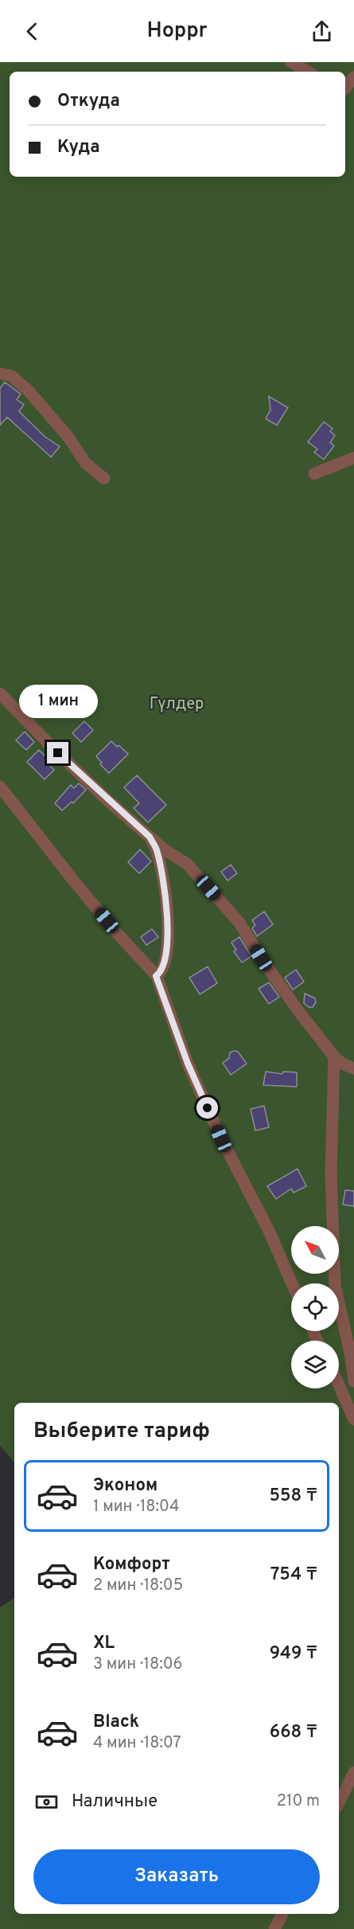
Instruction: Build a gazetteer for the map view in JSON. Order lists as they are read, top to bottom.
{
  "parks": ["Гүлдер"],
  "north": "top left",
  "page": {
    "header": "Hoppr",
    "banner": ["Откуда", "Куда"],
    "bubble": "1 мин",
    "heading": "Выберите тариф",
    "list": [
      {
        "name": "Эконом",
        "note": "1 мин · 18:04",
        "value": "558 ₸"
      },
      {
        "name": "Комфорт",
        "note": "2 мин · 18:05",
        "value": "754 ₸"
      },
      {
        "name": "XL",
        "note": "3 мин · 18:06",
        "value": "949 ₸"
      },
      {
        "name": "Black",
        "note": "4 мин · 18:07",
        "value": "668 ₸"
      }
    ],
    "pay": ["Наличные", "210 m"],
    "buttons": "Заказать"
  }
}
